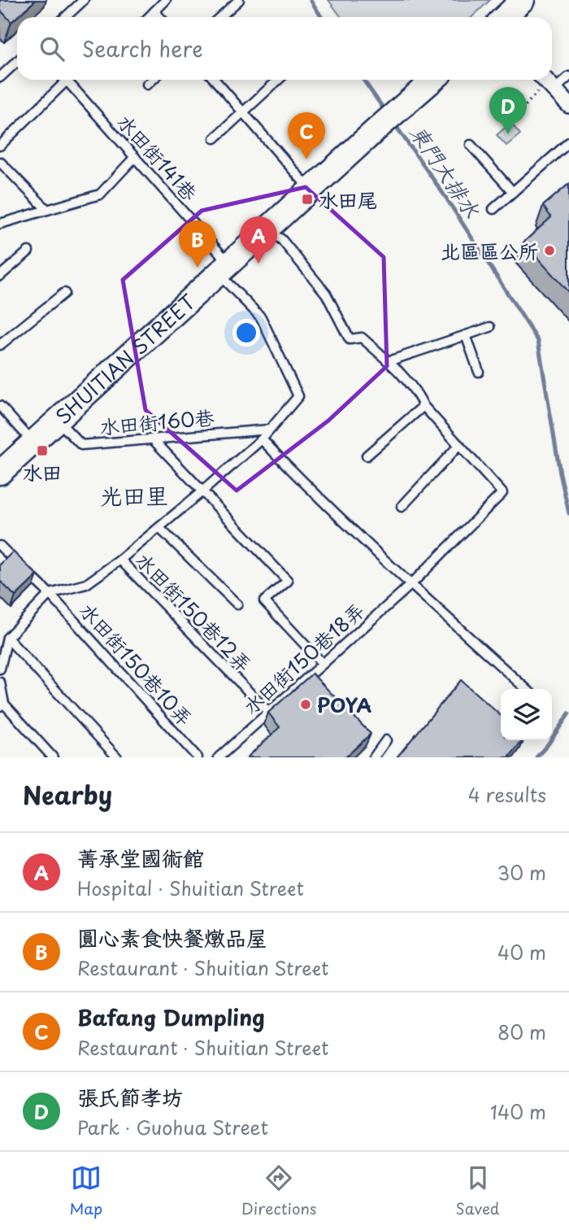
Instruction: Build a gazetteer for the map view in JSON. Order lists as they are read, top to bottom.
{
  "streets": {
    "street": ["SHUITIAN STREET"],
    "lane": [
      "水田街141巷",
      "水田街160巷",
      "水田街150巷12弄",
      "水田街150巷18弄",
      "水田街150巷10弄"
    ]
  },
  "crossings": [
    ["水田街141巷", "SHUITIAN STREET"],
    ["水田街141巷", "水田街160巷"],
    ["SHUITIAN STREET", "水田街160巷"],
    ["水田街150巷12弄", "水田街150巷18弄"]
  ],
  "districts": ["光田里"],
  "water": ["東門大排水"],
  "places": {
    "transit": ["水田尾", "水田"],
    "other": ["北區區公所", "POYA"]
  },
  "page": {
    "search": "Search here",
    "pins": [
      "D",
      "C",
      "A",
      "B"
    ],
    "heading": ["Nearby", "4 results"],
    "list": [
      {
        "mark": "A",
        "name": "菁承堂國術館",
        "note": "Hospital · Shuitian Street",
        "value": "30 m"
      },
      {
        "mark": "B",
        "name": "圓心素食快餐燉品屋",
        "note": "Restaurant · Shuitian Street",
        "value": "40 m"
      },
      {
        "mark": "C",
        "name": "Bafang Dumpling",
        "note": "Restaurant · Shuitian Street",
        "value": "80 m"
      },
      {
        "mark": "D",
        "name": "張氏節孝坊",
        "note": "Park · Guohua Street",
        "value": "140 m"
      }
    ],
    "nav": ["Map", "Directions", "Saved"]
  }
}
